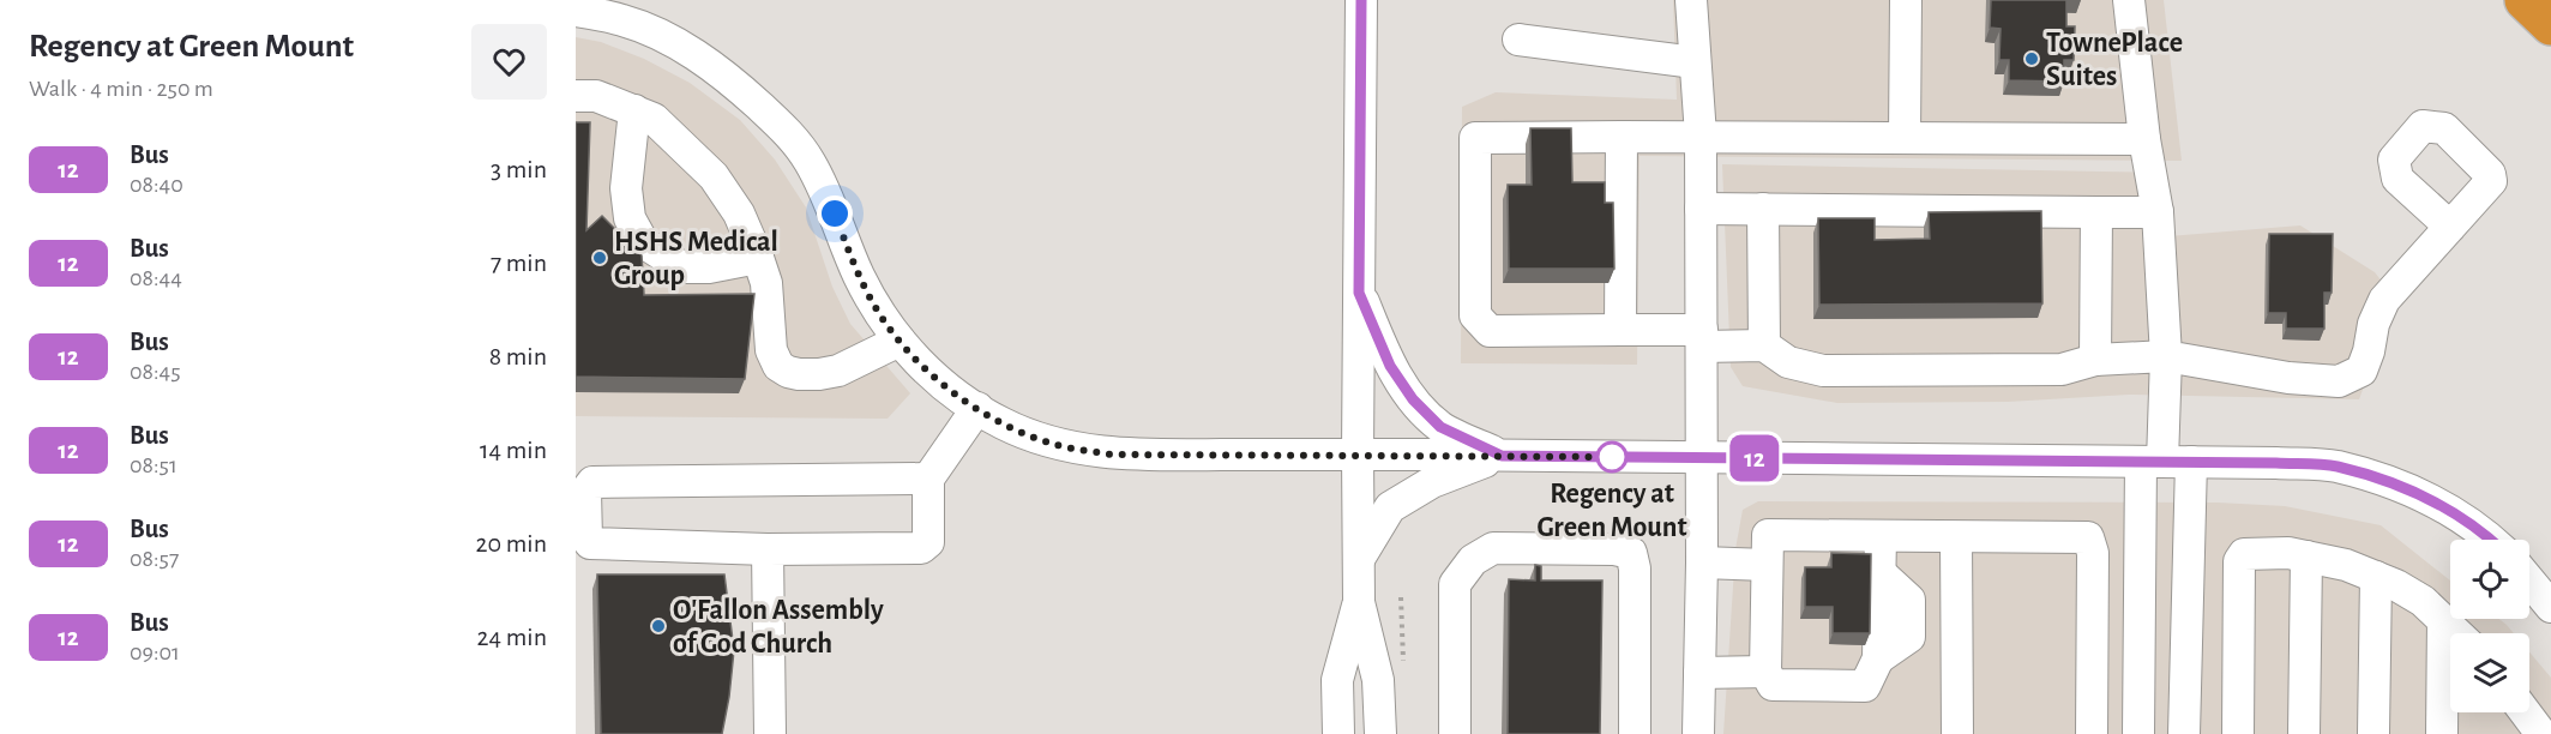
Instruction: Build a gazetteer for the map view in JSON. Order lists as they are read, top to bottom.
{
  "places": [
    "TownePlace Suites",
    "HSHS Medical Group",
    "Regency at Green Mount",
    "O'Fallon Assembly of God Church"
  ],
  "lines": ["bus line 12"],
  "page": {
    "heading": ["Regency at Green Mount", "Walk · 4 min · 250 m"],
    "on_map": "12",
    "list": [
      {
        "mark": "12",
        "name": "Bus",
        "note": "08:40",
        "value": "3 min"
      },
      {
        "mark": "12",
        "name": "Bus",
        "note": "08:44",
        "value": "7 min"
      },
      {
        "mark": "12",
        "name": "Bus",
        "note": "08:45",
        "value": "8 min"
      },
      {
        "mark": "12",
        "name": "Bus",
        "note": "08:51",
        "value": "14 min"
      },
      {
        "mark": "12",
        "name": "Bus",
        "note": "08:57",
        "value": "20 min"
      },
      {
        "mark": "12",
        "name": "Bus",
        "note": "09:01",
        "value": "24 min"
      }
    ]
  }
}
